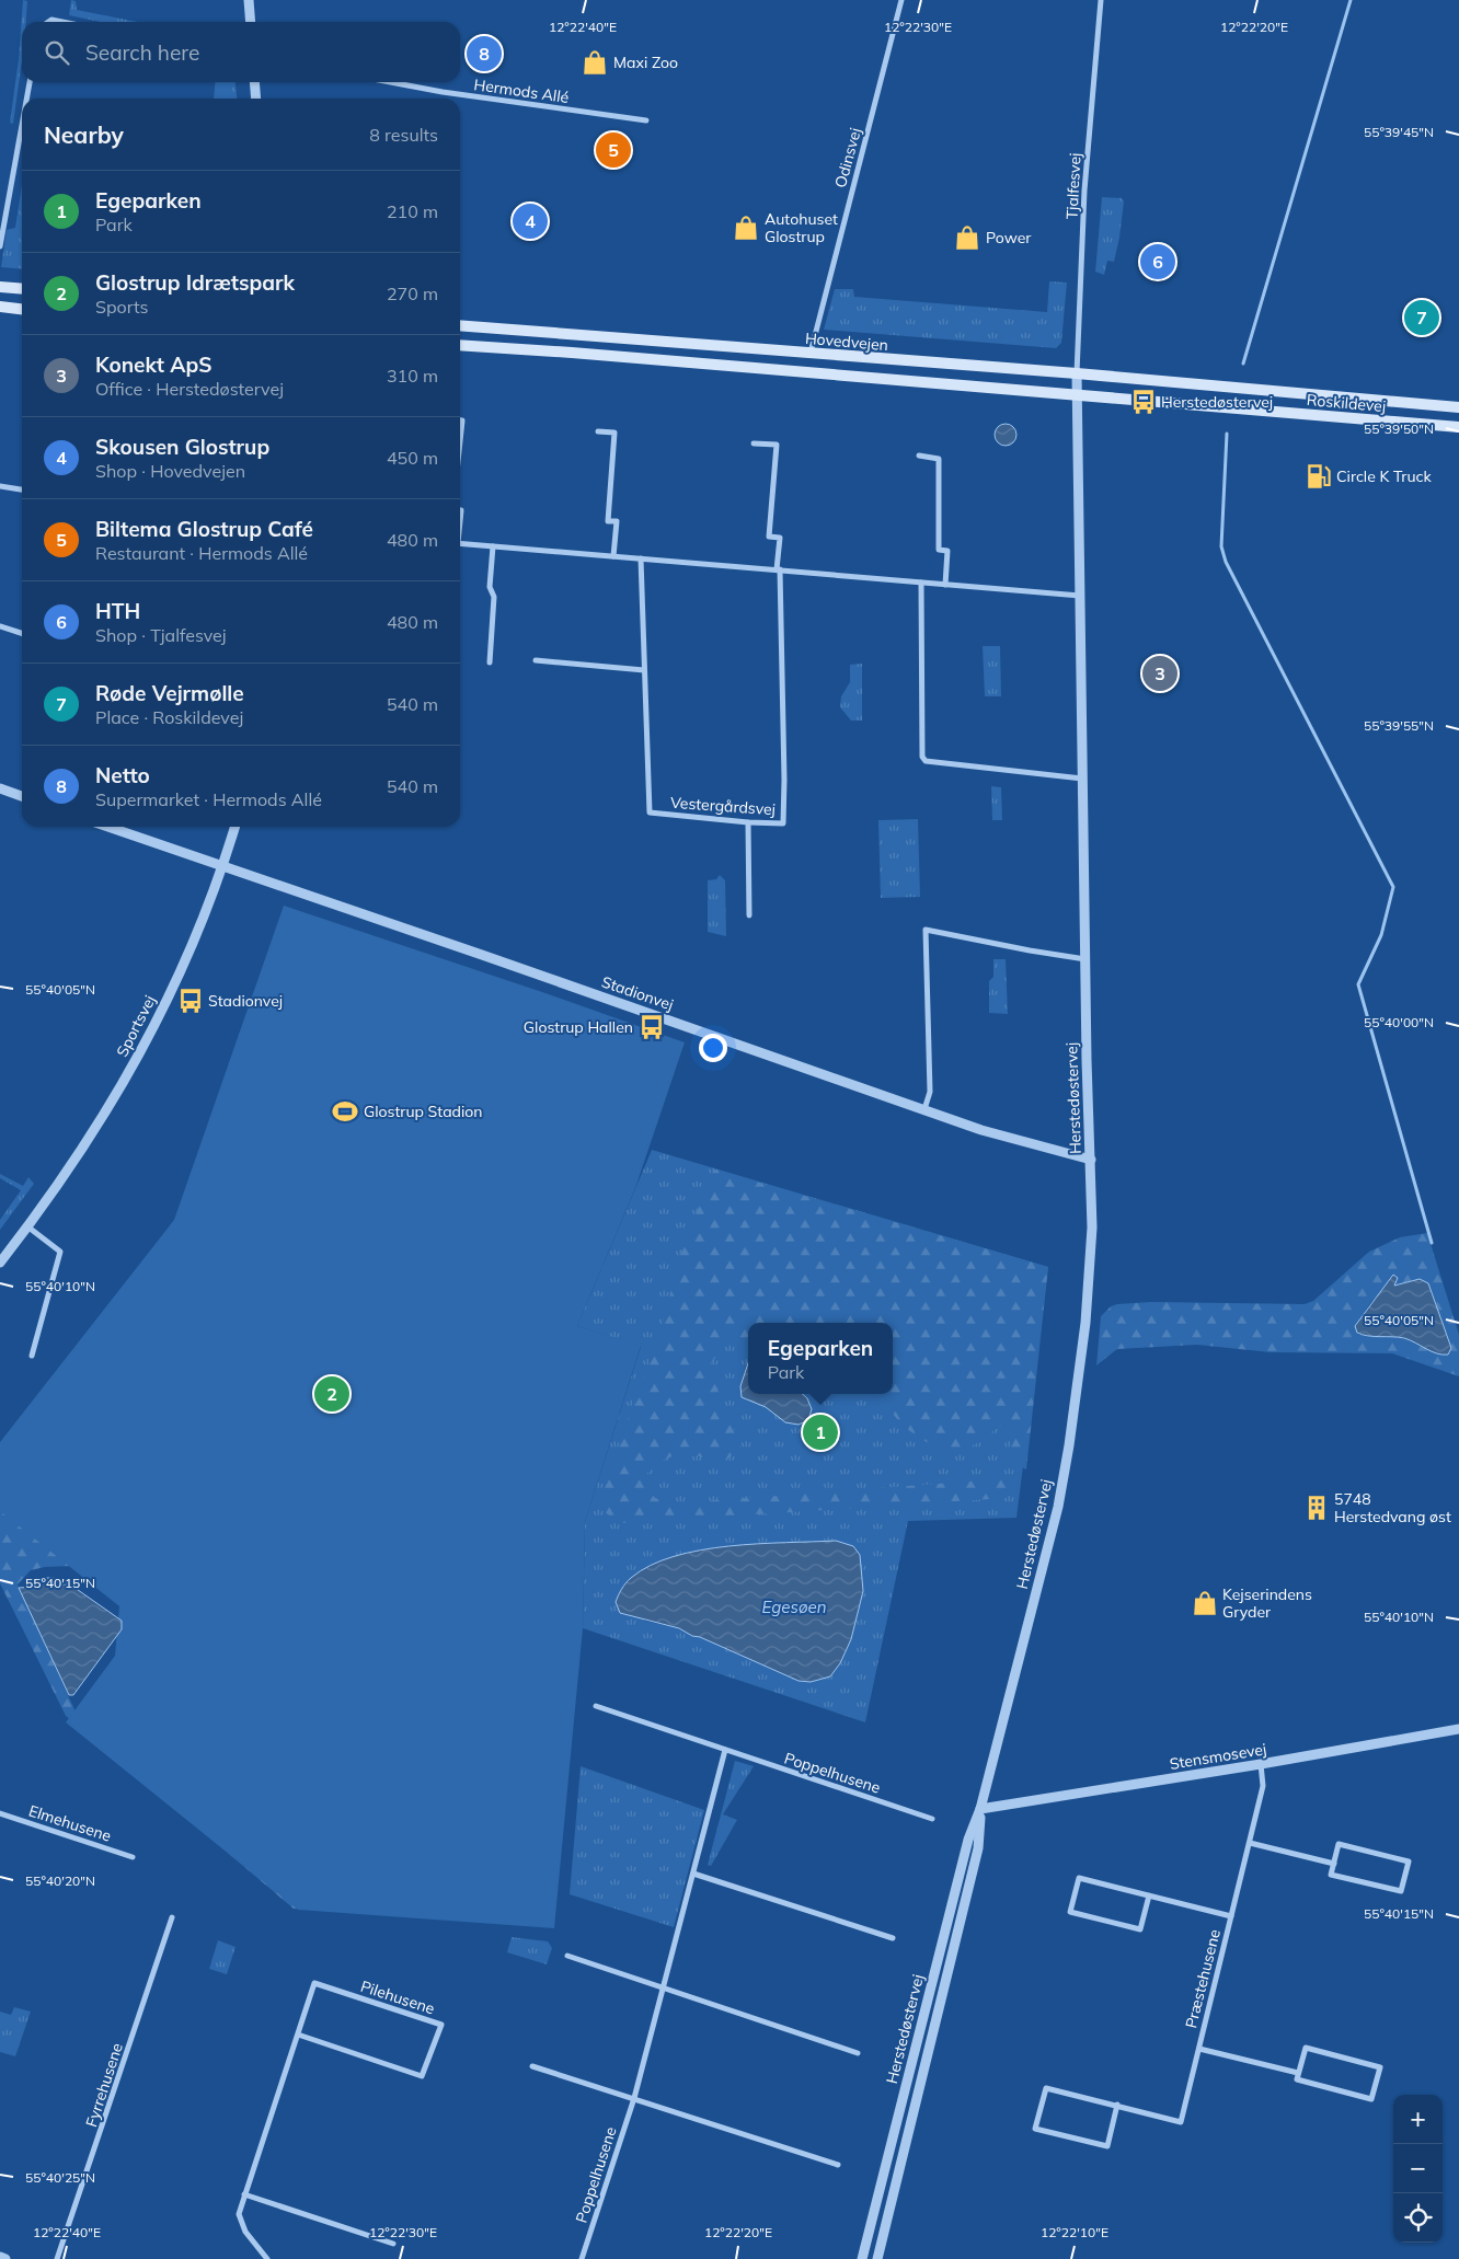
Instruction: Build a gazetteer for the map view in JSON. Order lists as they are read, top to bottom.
{
  "streets": {
    "main road": ["Hovedvejen", "Roskildevej"],
    "street": [
      "Hermods Allé",
      "Odinsvej",
      "Tjalfesvej",
      "Vestergårdsvej",
      "Stadionvej",
      "Sportsvej",
      "Herstedøstervej",
      "Stensmosevej",
      "Poppelhusene",
      "Elmehusene",
      "Præstehusene",
      "Pilehusene",
      "Fyrrehusene"
    ]
  },
  "crossings": [
    ["Odinsvej", "Hovedvejen"],
    ["Tjalfesvej", "Hovedvejen"],
    ["Tjalfesvej", "Herstedøstervej"],
    ["Hovedvejen", "Roskildevej"],
    ["Hovedvejen", "Herstedøstervej"],
    ["Roskildevej", "Herstedøstervej"],
    ["Stadionvej", "Sportsvej"],
    ["Stadionvej", "Herstedøstervej"],
    ["Herstedøstervej", "Stensmosevej"],
    ["Stensmosevej", "Præstehusene"]
  ],
  "water": ["Egesøen"],
  "places": {
    "shop": [
      "Maxi Zoo",
      "Autohuset Glostrup",
      "Power",
      "Kejserindens Gryder"
    ],
    "bus stop": ["Herstedøstervej", "Stadionvej", "Glostrup Hallen"],
    "fuel station": ["Circle K Truck"],
    "sports": ["Glostrup Stadion"],
    "building": ["5748 Herstedvang øst"]
  },
  "page": {
    "search": "Search here",
    "pins": [
      "8",
      "5",
      "4",
      "6",
      "7",
      "3",
      "2",
      "1"
    ],
    "heading": ["Nearby", "8 results"],
    "list": [
      {
        "mark": "1",
        "name": "Egeparken",
        "note": "Park",
        "value": "210 m"
      },
      {
        "mark": "2",
        "name": "Glostrup Idrætspark",
        "note": "Sports",
        "value": "270 m"
      },
      {
        "mark": "3",
        "name": "Konekt ApS",
        "note": "Office · Herstedøstervej",
        "value": "310 m"
      },
      {
        "mark": "4",
        "name": "Skousen Glostrup",
        "note": "Shop · Hovedvejen",
        "value": "450 m"
      },
      {
        "mark": "5",
        "name": "Biltema Glostrup Café",
        "note": "Restaurant · Hermods Allé",
        "value": "480 m"
      },
      {
        "mark": "6",
        "name": "HTH",
        "note": "Shop · Tjalfesvej",
        "value": "480 m"
      },
      {
        "mark": "7",
        "name": "Røde Vejrmølle",
        "note": "Place · Roskildevej",
        "value": "540 m"
      },
      {
        "mark": "8",
        "name": "Netto",
        "note": "Supermarket · Hermods Allé",
        "value": "540 m"
      }
    ],
    "popup": ["Egeparken", "Park"],
    "map_buttons": ["+", "−"]
  },
  "coordinates": [
    "12°22'40\"E",
    "12°22'30\"E",
    "12°22'20\"E",
    "55°39'45\"N",
    "55°39'50\"N",
    "55°39'55\"N",
    "55°40'05\"N",
    "55°40'00\"N",
    "55°40'10\"N",
    "55°40'15\"N",
    "55°40'20\"N",
    "55°40'25\"N",
    "12°22'10\"E"
  ]
}
